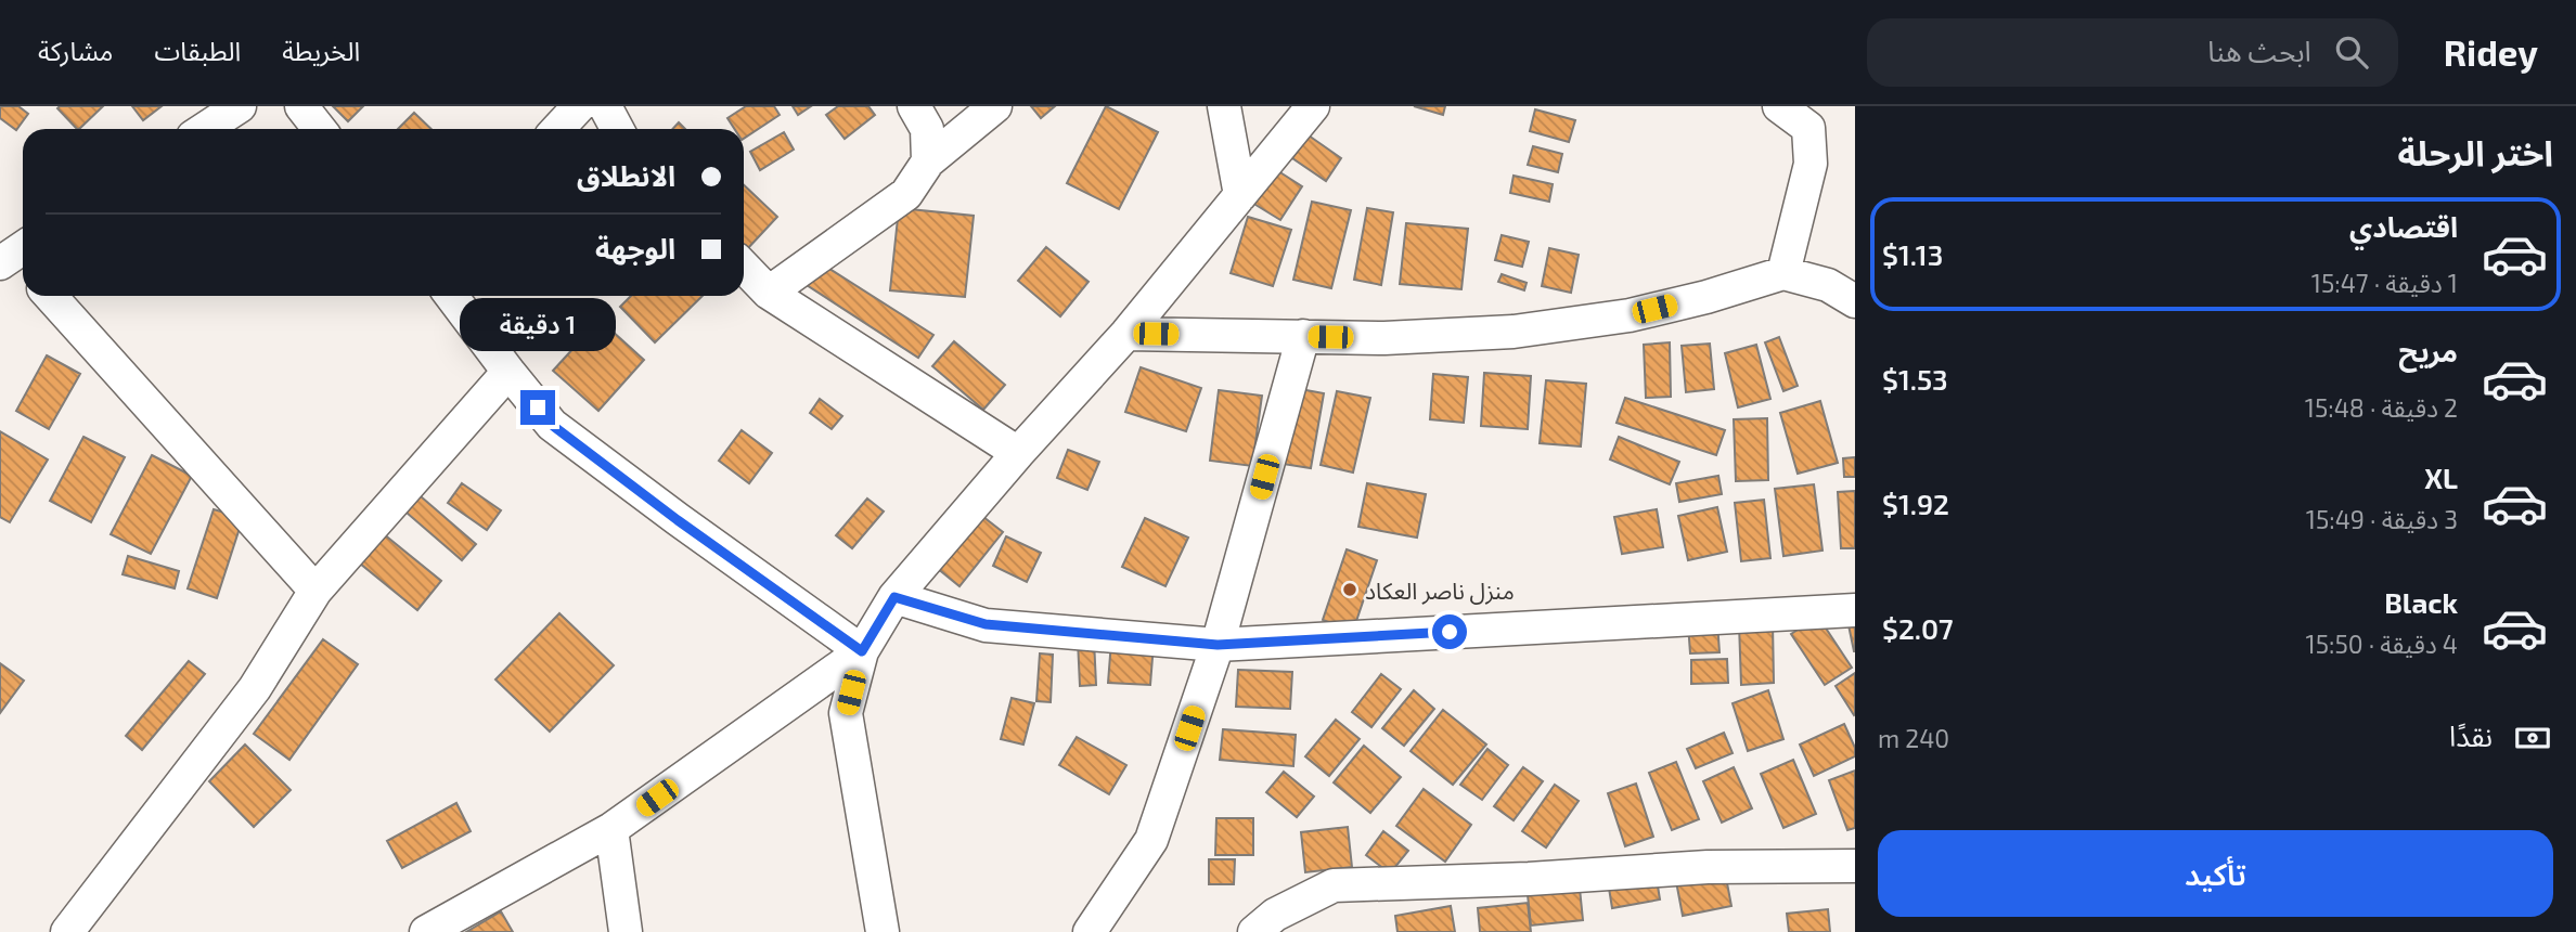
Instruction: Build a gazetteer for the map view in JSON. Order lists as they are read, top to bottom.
{
  "places": ["منزل ناصر العكاد"],
  "page": {
    "header": "Ridey",
    "search": "ابحث هنا",
    "nav": ["الخريطة", "الطبقات", "مشاركة"],
    "heading": "اختر الرحلة",
    "banner": ["الانطلاق", "الوجهة"],
    "list": [
      {
        "name": "اقتصادي",
        "note": "1 دقيقة · 15:47",
        "value": "$1.13"
      },
      {
        "name": "مريح",
        "note": "2 دقيقة · 15:48",
        "value": "$1.53"
      },
      {
        "name": "XL",
        "note": "3 دقيقة · 15:49",
        "value": "$1.92"
      },
      {
        "name": "Black",
        "note": "4 دقيقة · 15:50",
        "value": "$2.07"
      }
    ],
    "bubble": "1 دقيقة",
    "pay": ["نقدًا", "240 m"],
    "buttons": "تأكيد"
  }
}
